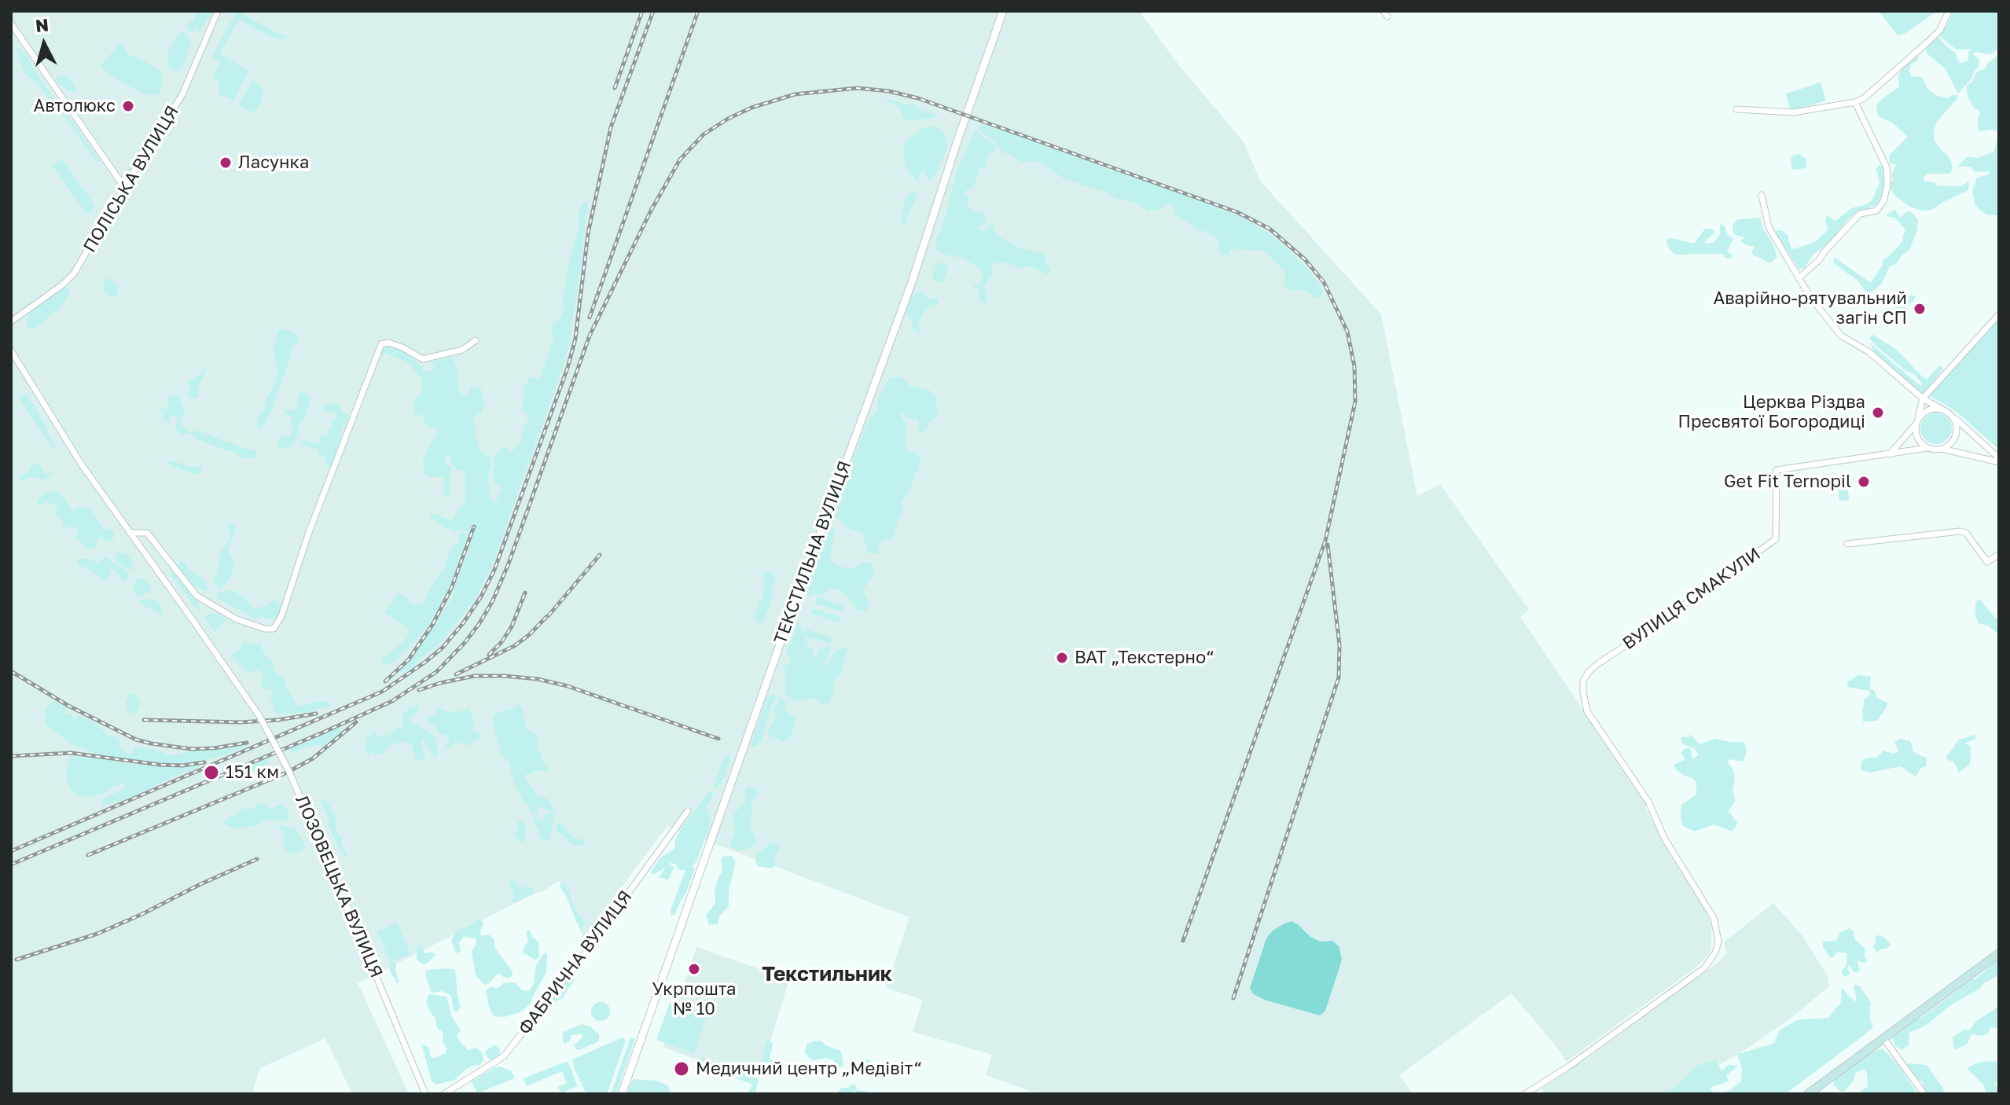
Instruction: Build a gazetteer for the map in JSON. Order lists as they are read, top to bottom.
{
  "streets": {
    "street": [
      "ПОЛІСЬКА ВУЛИЦЯ",
      "ТЕКСТИЛЬНА ВУЛИЦЯ",
      "ВУЛИЦЯ СМАКУЛИ",
      "ЛОЗОВЕЦЬКА ВУЛИЦЯ",
      "ФАБРИЧНА ВУЛИЦЯ"
    ]
  },
  "districts": ["Текстильник"],
  "places": [
    "Автолюкс",
    "Ласунка",
    "Аварійно-рятувальний загін СП",
    "Церква Різдва Пресвятої Богородиці",
    "Get Fit Ternopil",
    "ВАТ „Текстерно“",
    "151 км",
    "Укрпошта № 10",
    "Медичний центр „Медівіт“"
  ],
  "north": "top"
}
